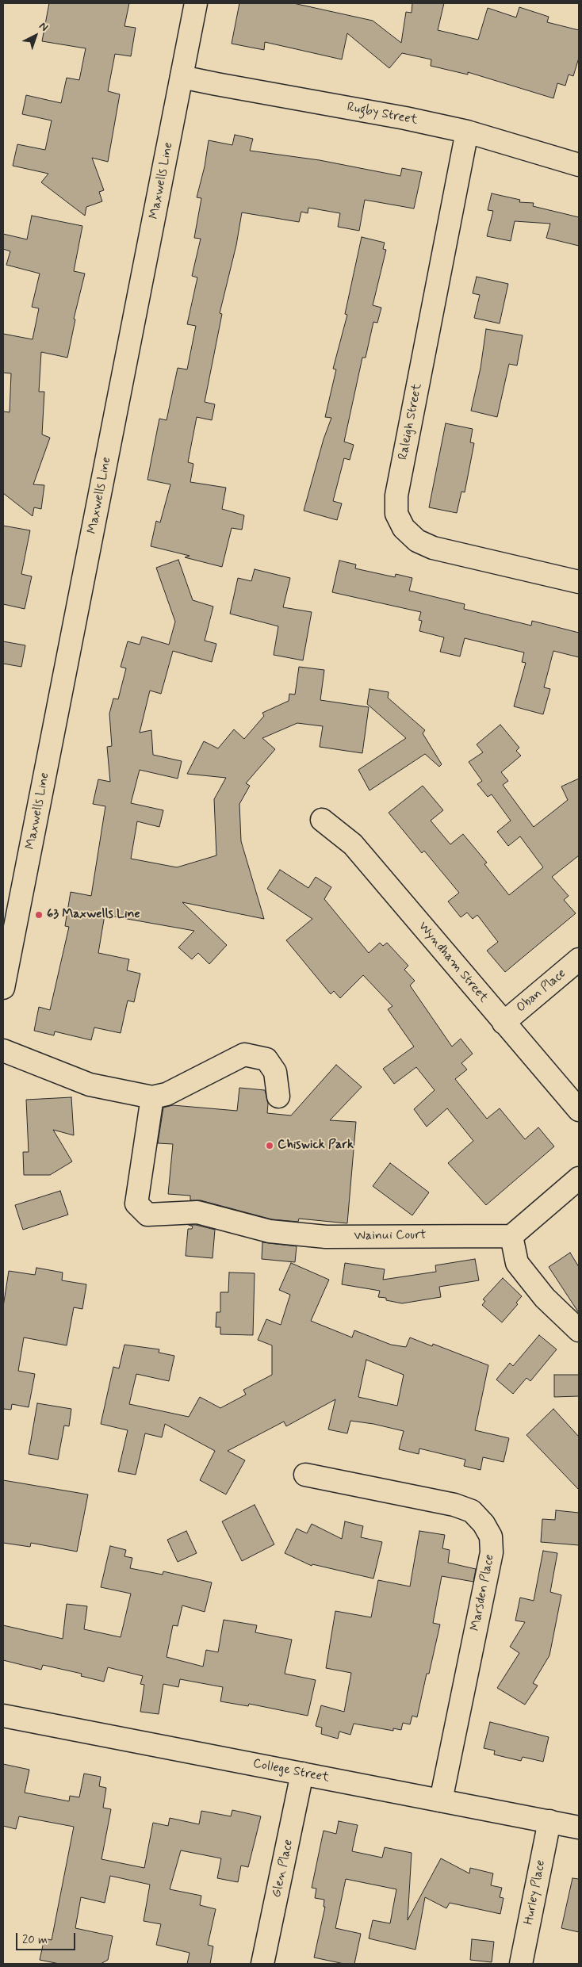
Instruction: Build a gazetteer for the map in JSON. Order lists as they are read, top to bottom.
{
  "streets": {
    "street": [
      "Rugby Street",
      "Maxwells Line",
      "Raleigh Street",
      "Wyndham Street",
      "Oban Place",
      "Wainui Court",
      "Marsden Place",
      "College Street",
      "Glen Place",
      "Hurley Place"
    ]
  },
  "crossings": [
    ["Rugby Street", "Maxwells Line"],
    ["Rugby Street", "Raleigh Street"],
    ["Wyndham Street", "Oban Place"],
    ["Marsden Place", "College Street"],
    ["College Street", "Glen Place"],
    ["College Street", "Hurley Place"]
  ],
  "places": ["63 Maxwells Line", "Chiswick Park"],
  "scale_bar": "20 m",
  "north": "top right"
}
